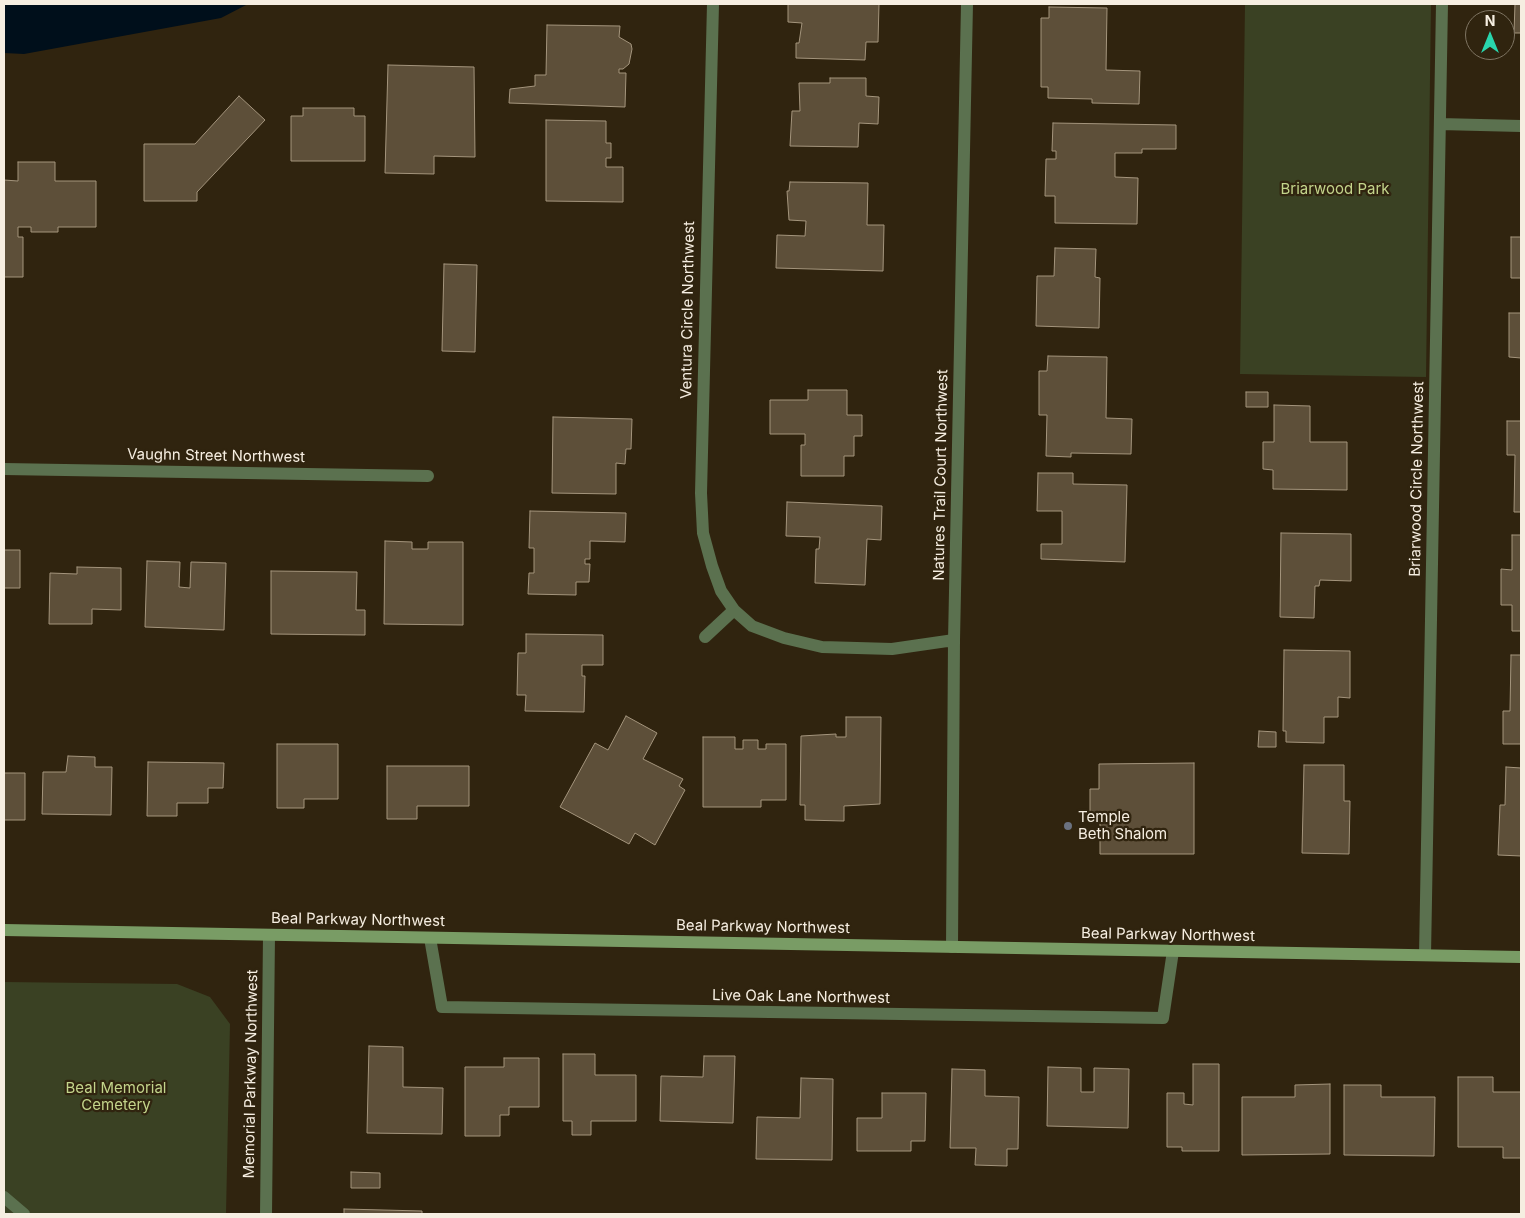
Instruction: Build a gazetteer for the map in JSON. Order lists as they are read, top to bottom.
{
  "streets": {
    "main road": ["Beal Parkway Northwest"],
    "street": [
      "Ventura Circle Northwest",
      "Vaughn Street Northwest",
      "Natures Trail Court Northwest",
      "Briarwood Circle Northwest",
      "Live Oak Lane Northwest",
      "Memorial Parkway Northwest"
    ]
  },
  "crossings": [
    ["Ventura Circle Northwest", "Natures Trail Court Northwest"],
    ["Natures Trail Court Northwest", "Beal Parkway Northwest"],
    ["Briarwood Circle Northwest", "Beal Parkway Northwest"],
    ["Beal Parkway Northwest", "Live Oak Lane Northwest"],
    ["Beal Parkway Northwest", "Memorial Parkway Northwest"]
  ],
  "parks": ["Briarwood Park", "Beal Memorial Cemetery"],
  "places": ["Temple Beth Shalom"],
  "north": "top"
}
